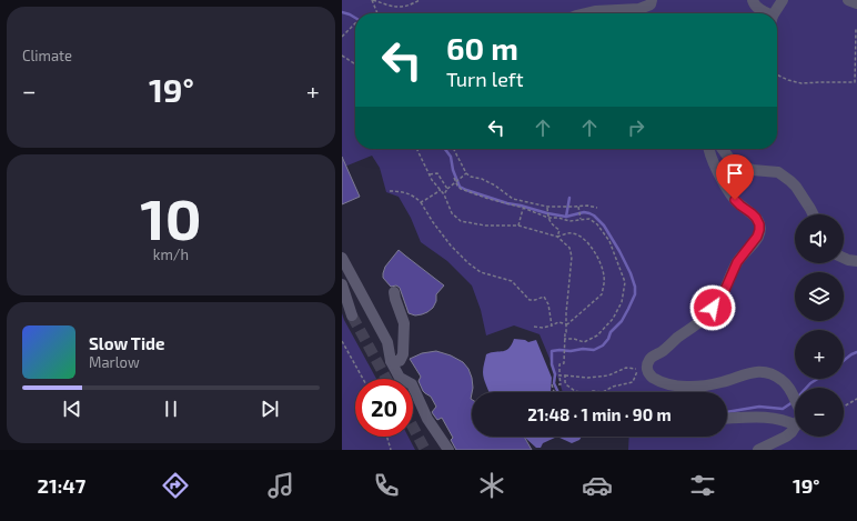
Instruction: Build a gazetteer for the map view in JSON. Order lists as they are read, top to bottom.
{
  "page": {
    "tile": [
      "Climate",
      ["10", "km/h"]
    ],
    "turn": ["60 m", "Turn left"],
    "heat": ["−", "19°", "+"],
    "map_buttons": ["+", "−"],
    "song": ["Slow Tide", "Marlow"],
    "limit": "20",
    "trip": "21:48 · 1 min · 90 m",
    "tabs": ["21:47", "19°"]
  }
}
